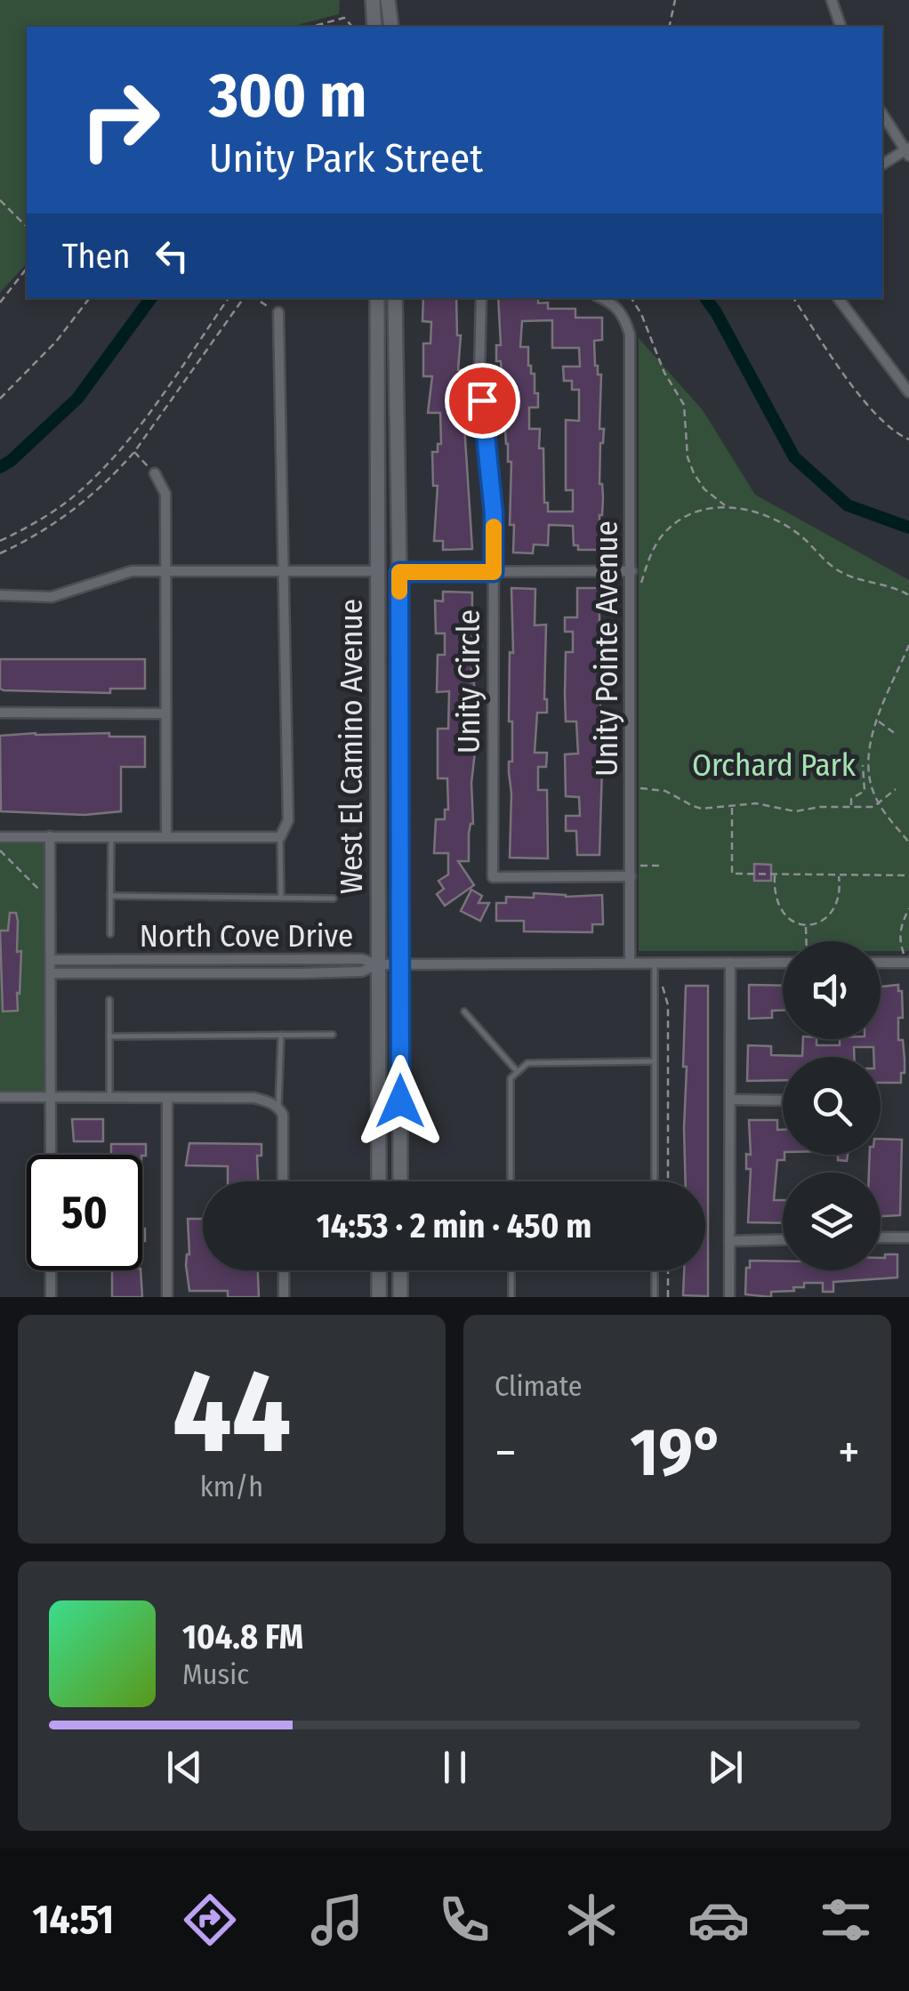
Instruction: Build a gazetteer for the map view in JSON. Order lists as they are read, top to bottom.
{
  "streets": {
    "main road": ["West El Camino Avenue"],
    "street": ["Unity Pointe Avenue", "Unity Circle", "North Cove Drive"]
  },
  "crossings": [
    ["Unity Pointe Avenue", "Unity Circle"],
    ["West El Camino Avenue", "North Cove Drive"]
  ],
  "parks": ["Orchard Park"],
  "page": {
    "turn": ["300 m", "Unity Park Street"],
    "then": "Then",
    "limit": "50",
    "trip": "14:53 · 2 min · 450 m",
    "tile": [
      ["44", "km/h"],
      "Climate"
    ],
    "heat": ["−", "19°", "+"],
    "song": ["104.8 FM", "Music"],
    "tabs": "14:51"
  }
}
